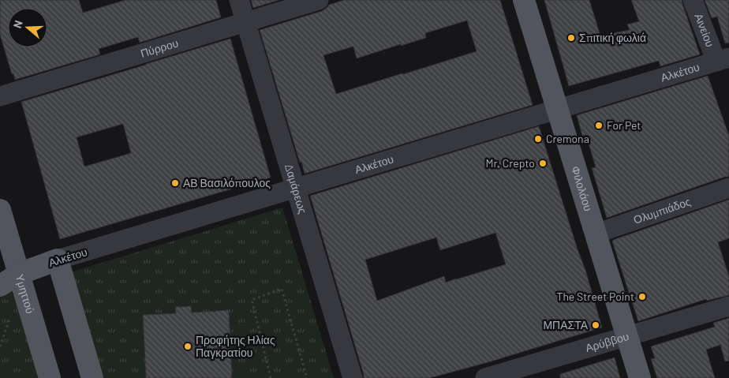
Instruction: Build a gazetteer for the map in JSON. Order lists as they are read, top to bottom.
{
  "streets": {
    "main road": ["Αλκέτου", "Φιλολάου", "Υμηττού"],
    "street": [
      "Αινείου",
      "Πύρρου",
      "Δαμάρεως",
      "Ολυμπιάδος",
      "Αρύββου"
    ]
  },
  "crossings": [
    ["Αινείου", "Αλκέτου"],
    ["Πύρρου", "Δαμάρεως"],
    ["Αλκέτου", "Δαμάρεως"],
    ["Αλκέτου", "Φιλολάου"],
    ["Αλκέτου", "Υμηττού"],
    ["Φιλολάου", "Ολυμπιάδος"],
    ["Φιλολάου", "Αρύββου"]
  ],
  "places": [
    "Σπιτική φωλιά",
    "For Pet",
    "Cremona",
    "Mr. Crepto",
    "ΑΒ Βασιλόπουλος",
    "The Street Point",
    "ΜΠΑΣΤΑ",
    "Προφήτης Ηλίας Παγκρατίου"
  ],
  "north": "left"
}
